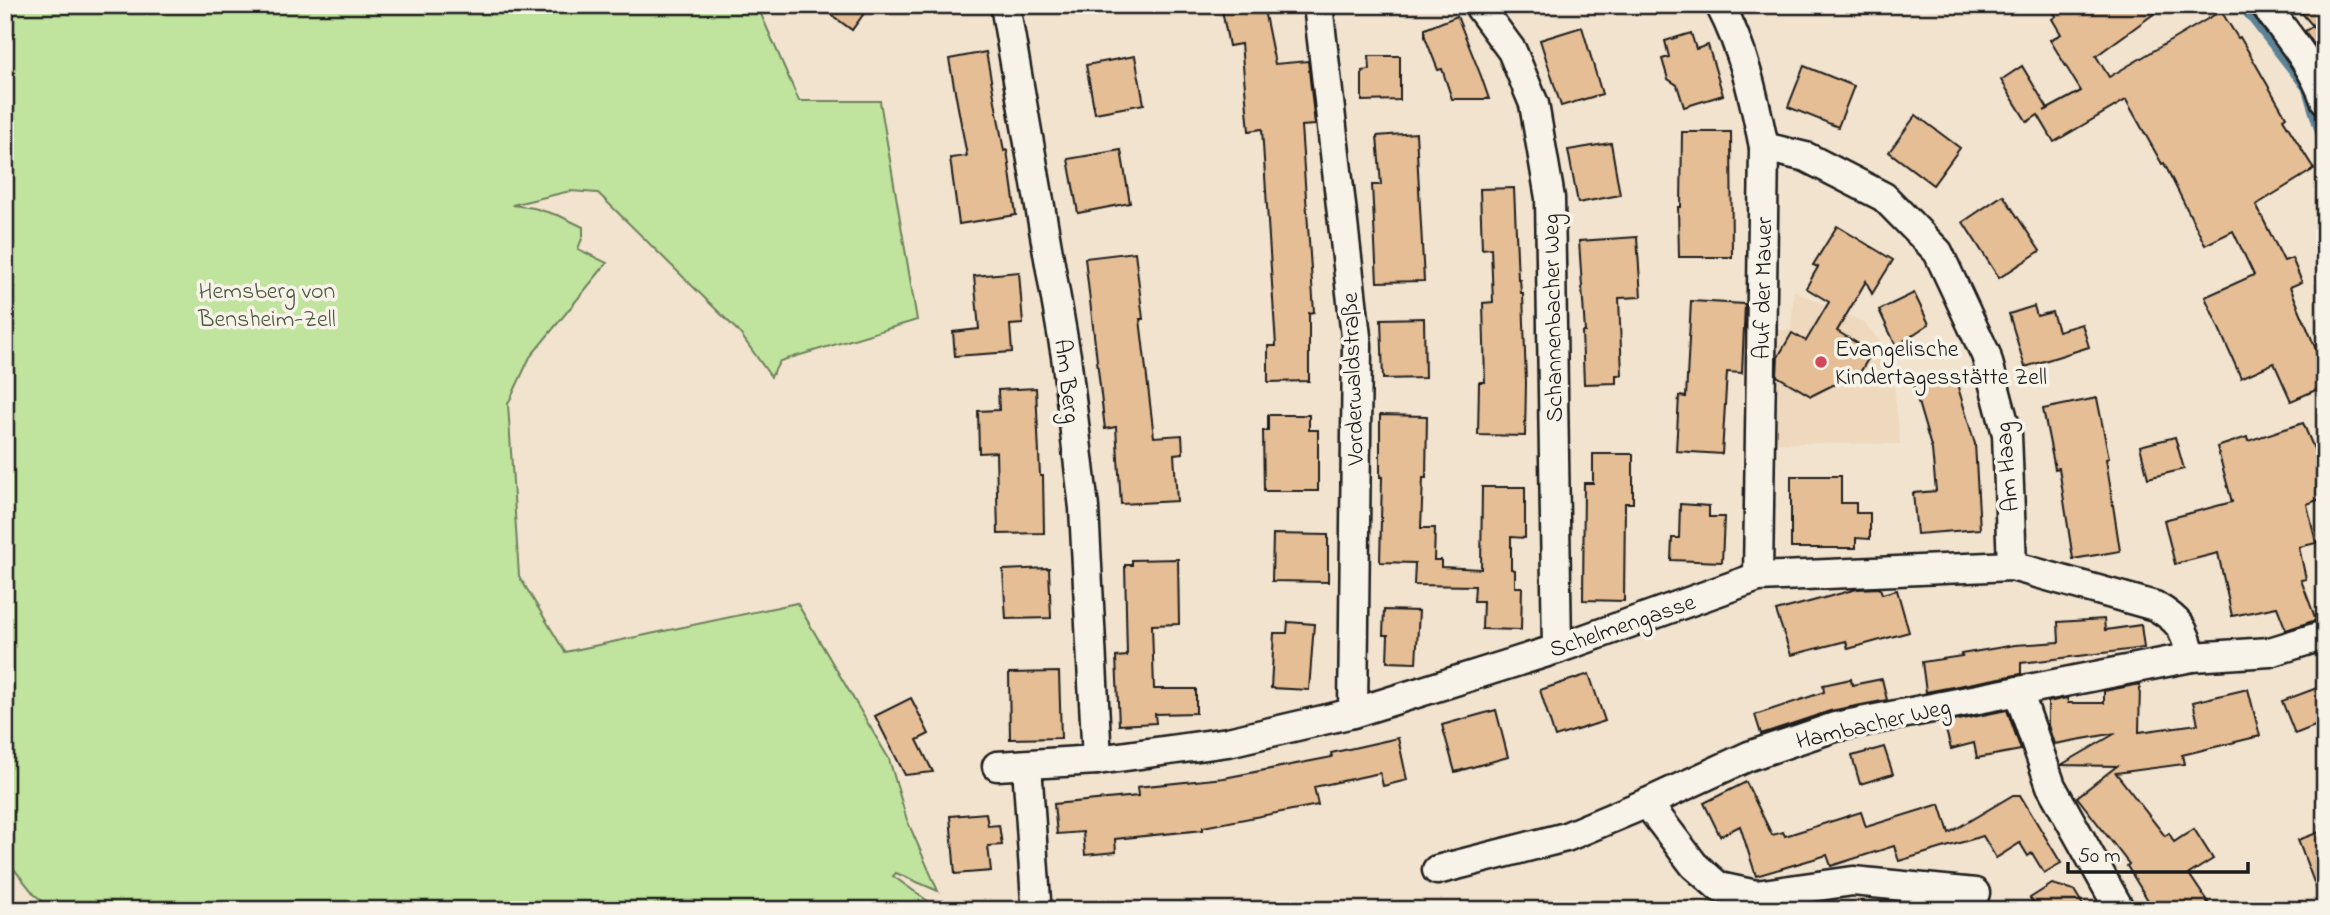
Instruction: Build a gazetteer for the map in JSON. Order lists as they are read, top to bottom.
{
  "streets": {
    "street": [
      "Auf der Mauer",
      "Schannenbacher Weg",
      "Vorderwaldstraße",
      "Am Berg",
      "Am Haag",
      "Schelmengasse",
      "Hambacher Weg"
    ]
  },
  "crossings": [
    ["Auf der Mauer", "Am Haag"],
    ["Auf der Mauer", "Schelmengasse"],
    ["Schannenbacher Weg", "Schelmengasse"],
    ["Vorderwaldstraße", "Schelmengasse"],
    ["Am Berg", "Schelmengasse"],
    ["Am Haag", "Schelmengasse"],
    ["Schelmengasse", "Hambacher Weg"]
  ],
  "parks": ["Hemsberg von Bensheim-Zell"],
  "places": ["Evangelische Kindertagesstätte Zell"],
  "scale_bar": "50 m"
}
